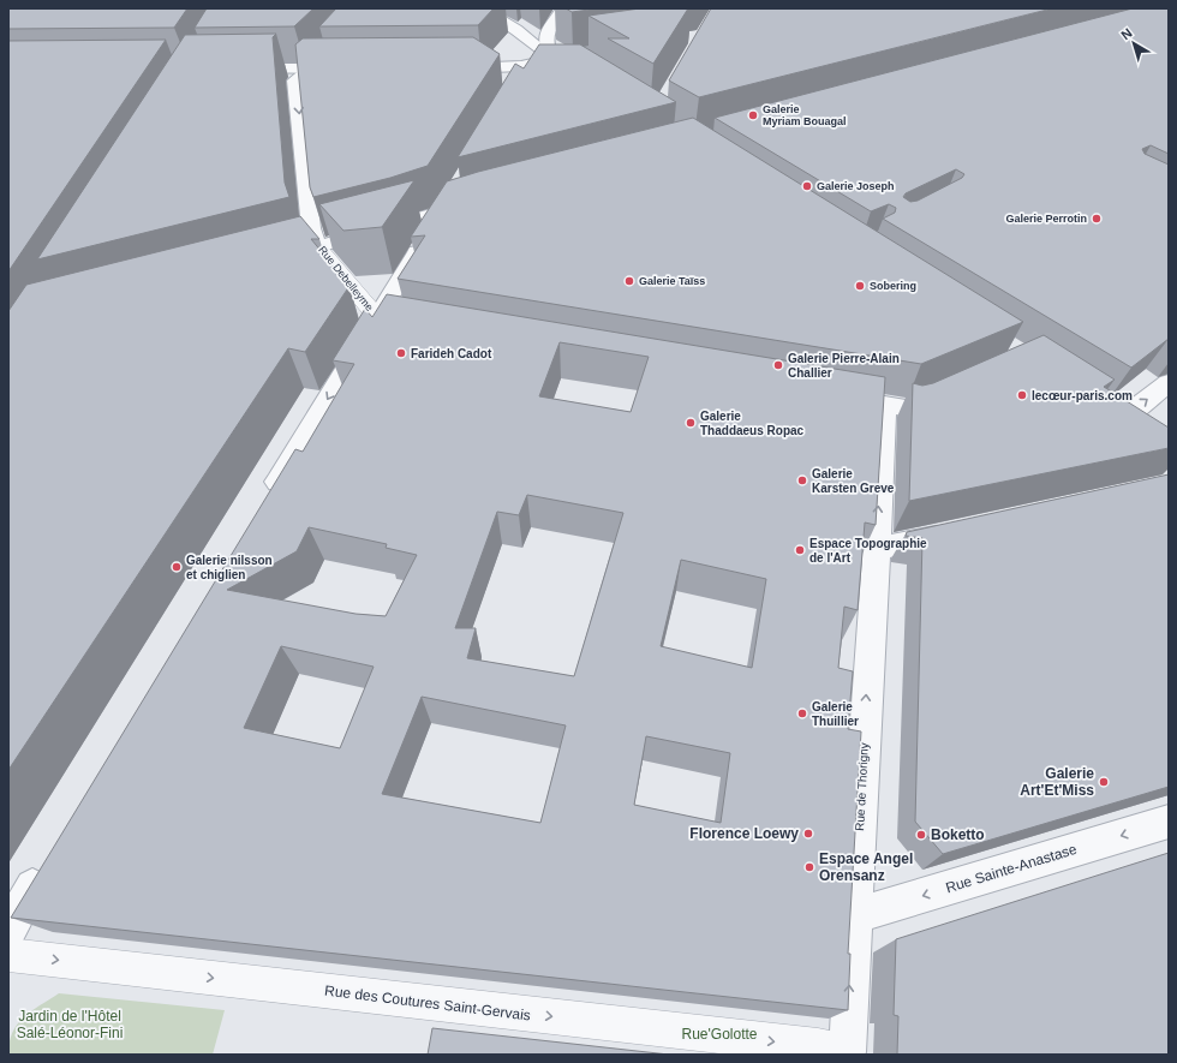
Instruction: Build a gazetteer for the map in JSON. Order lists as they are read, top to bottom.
{
  "streets": {
    "street": [
      "Rue Debelleyme",
      "Rue de Thorigny",
      "Rue Sainte-Anastase",
      "Rue des Coutures Saint-Gervais"
    ]
  },
  "crossings": [
    ["Rue de Thorigny", "Rue Sainte-Anastase"],
    ["Rue de Thorigny", "Rue des Coutures Saint-Gervais"]
  ],
  "one_way": [
    "Rue Debelleyme",
    "Rue de Thorigny",
    "Rue Sainte-Anastase",
    "Rue des Coutures Saint-Gervais"
  ],
  "parks": ["Jardin de l'Hôtel Salé-Léonor-Fini", "Rue'Golotte"],
  "places": [
    "Galerie Myriam Bouagal",
    "Galerie Joseph",
    "Galerie Perrotin",
    "Galerie Taïss",
    "Sobering",
    "Farideh Cadot",
    "Galerie Pierre-Alain Challier",
    "lecœur-paris.com",
    "Galerie Thaddaeus Ropac",
    "Galerie Karsten Greve",
    "Espace Topographie de l'Art",
    "Galerie nilsson et chiglien",
    "Galerie Thuillier",
    "Galerie Art'Et'Miss",
    "Florence Loewy",
    "Boketto",
    "Espace Angel Orensanz"
  ],
  "north": "top left"
}
